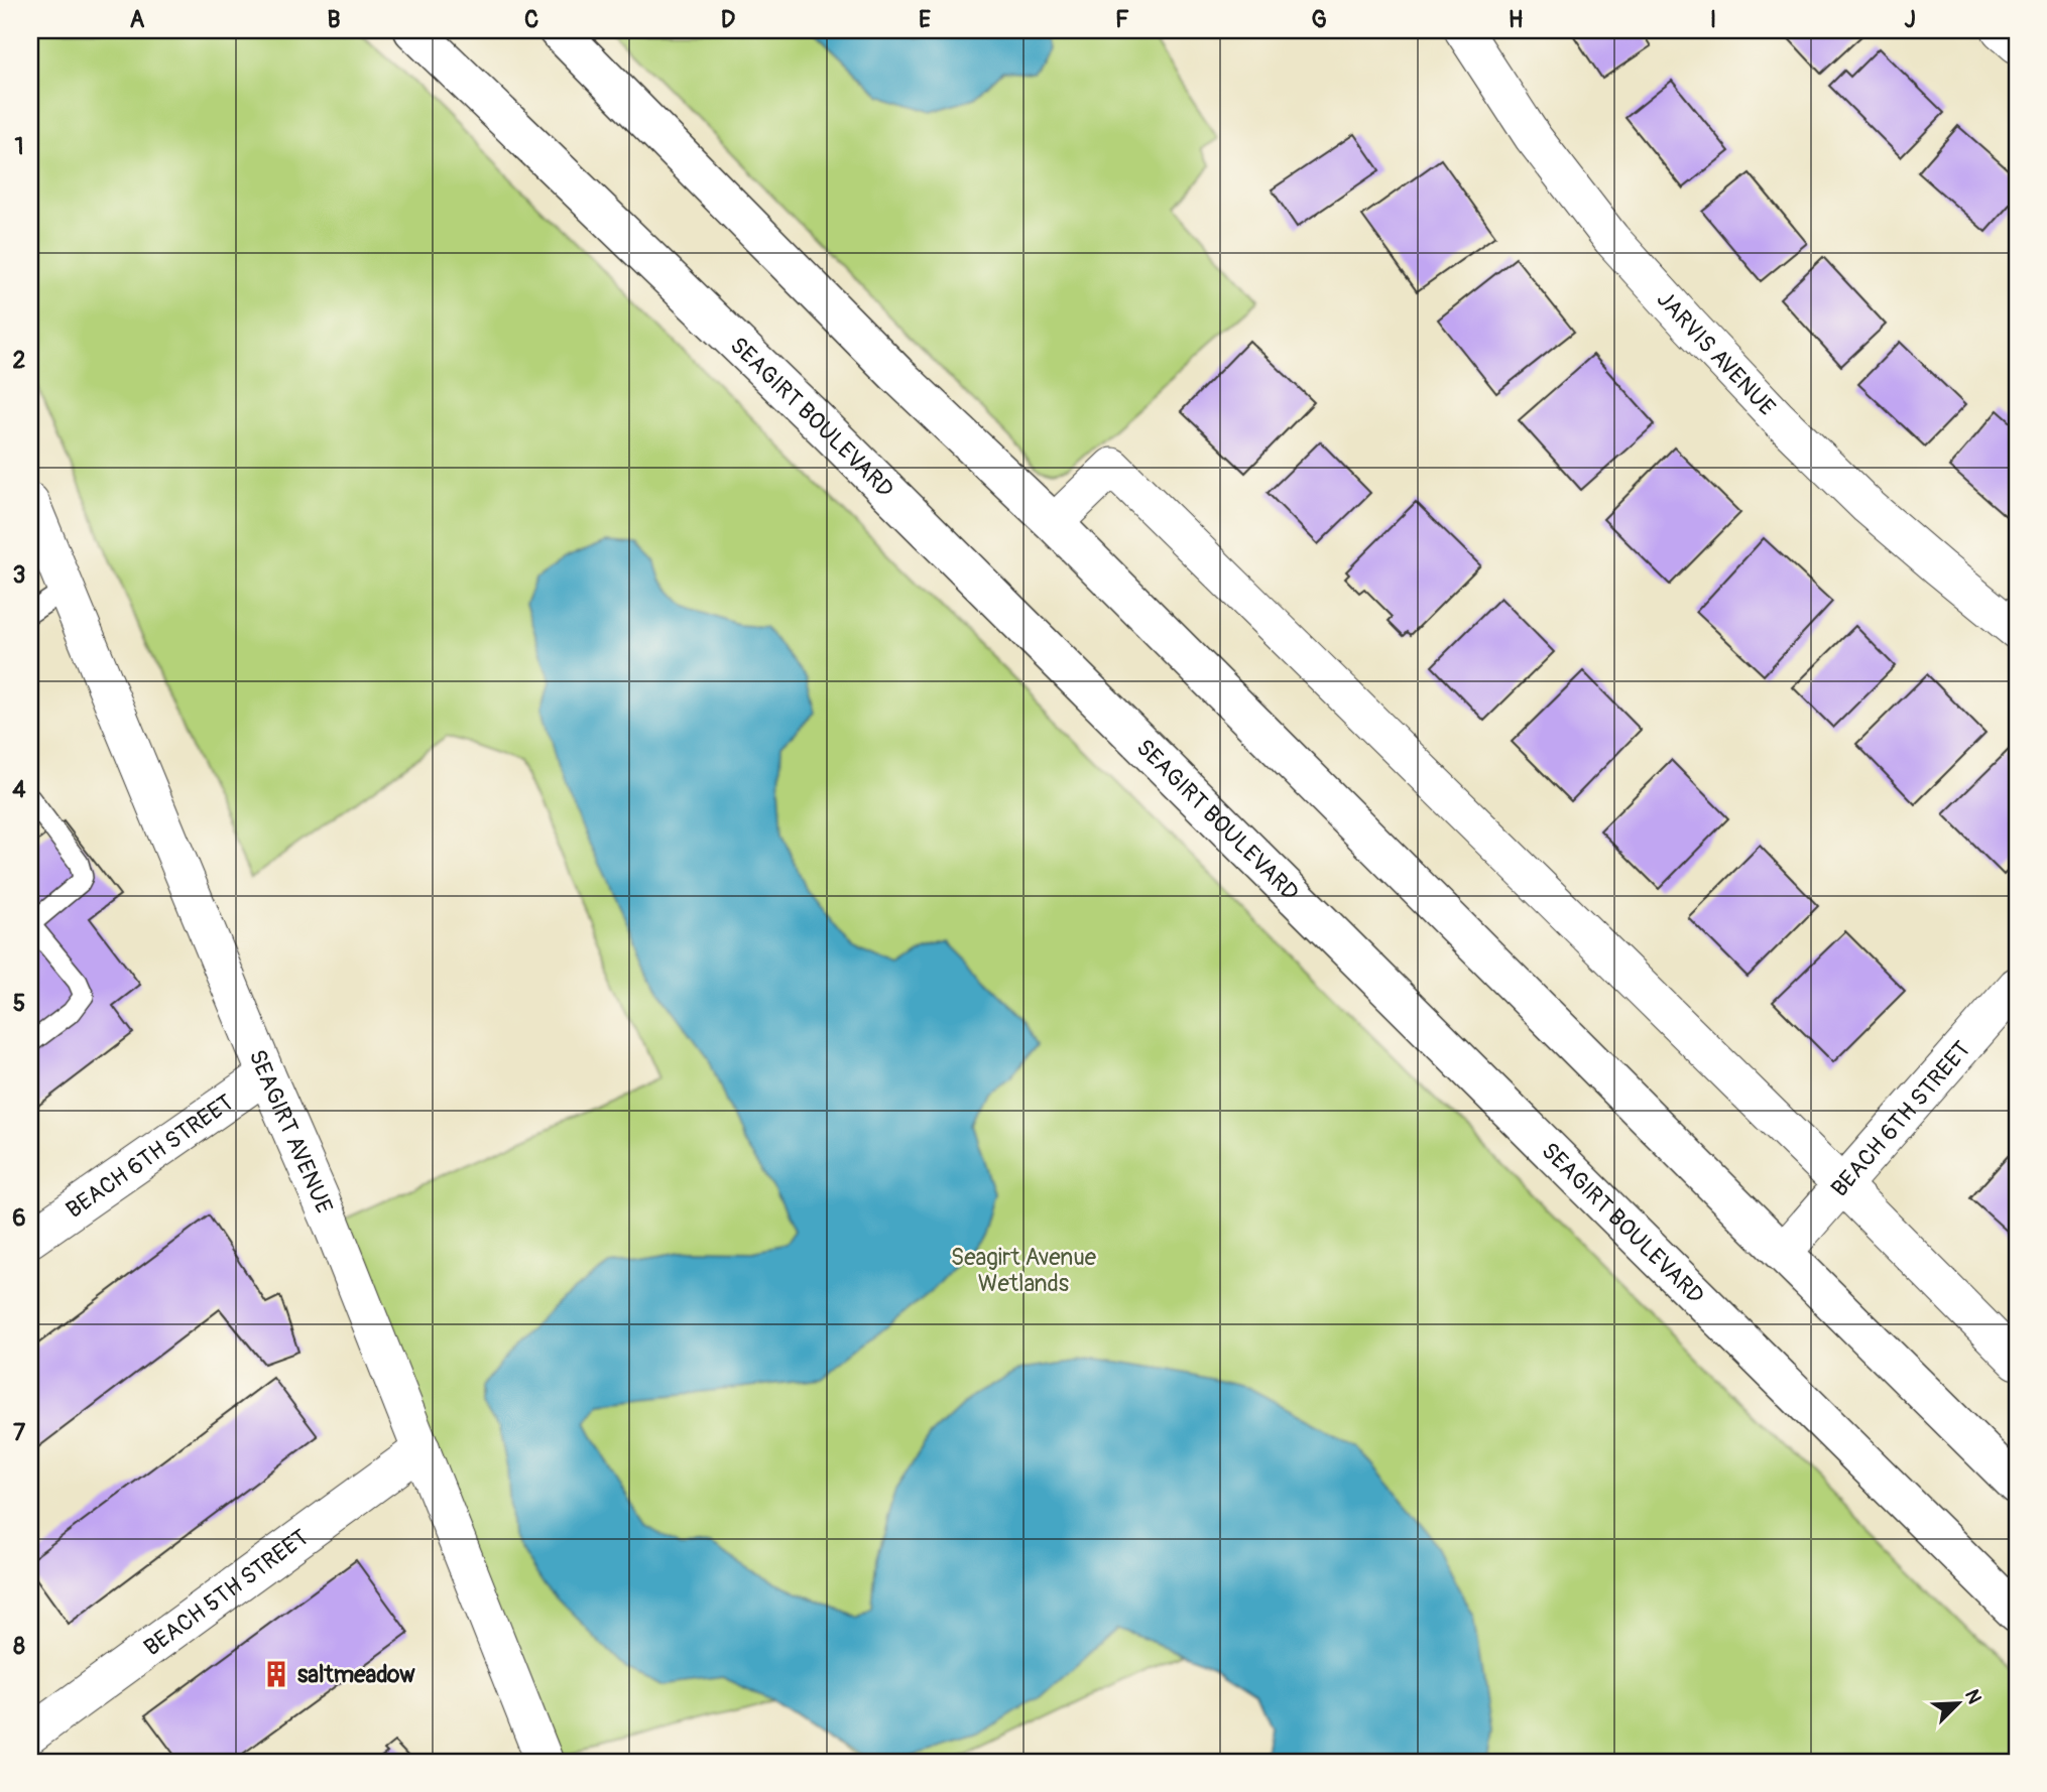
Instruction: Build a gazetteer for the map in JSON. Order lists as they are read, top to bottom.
{
  "streets": {
    "main road": ["SEAGIRT BOULEVARD"],
    "street": [
      "JARVIS AVENUE",
      "BEACH 6TH STREET",
      "SEAGIRT AVENUE",
      "BEACH 5TH STREET"
    ]
  },
  "crossings": [
    ["BEACH 6TH STREET", "SEAGIRT AVENUE"],
    ["SEAGIRT AVENUE", "BEACH 5TH STREET"]
  ],
  "parks": ["Seagirt Avenue Wetlands"],
  "places": {
    "building": ["saltmeadow"]
  },
  "north": "top right",
  "grid": {
    "columns": [
      "A",
      "B",
      "C",
      "D",
      "E",
      "F",
      "G",
      "H",
      "I",
      "J"
    ],
    "rows": [
      "1",
      "2",
      "3",
      "4",
      "5",
      "6",
      "7",
      "8"
    ]
  }
}
